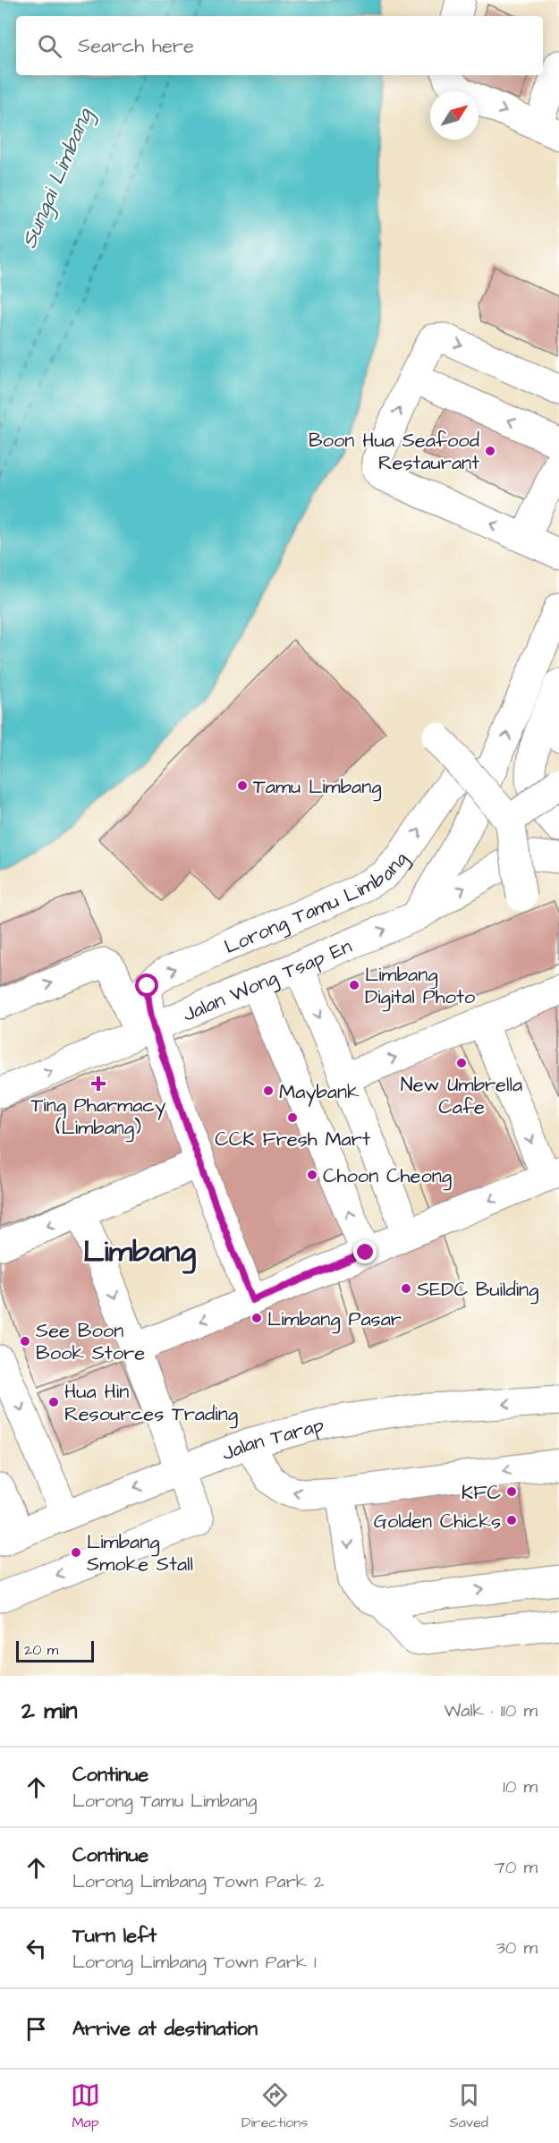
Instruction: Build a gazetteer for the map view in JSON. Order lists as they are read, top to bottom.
{
  "streets": {
    "main road": ["Lorong Tamu Limbang", "Jalan Wong Tsap En", "Jalan Tarap"]
  },
  "crossings": [
    ["Lorong Tamu Limbang", "Jalan Wong Tsap En"]
  ],
  "districts": ["Limbang"],
  "water": ["Sungai Limbang"],
  "places": {
    "other": [
      "Boon Hua Seafood Restaurant",
      "Tamu Limbang",
      "Limbang Digital Photo",
      "New Umbrella Cafe",
      "Maybank",
      "CCK Fresh Mart",
      "Choon Cheong",
      "SEDC Building",
      "Limbang Pasar",
      "See Boon Book Store",
      "Hua Hin Resources Trading",
      "KFC",
      "Golden Chicks",
      "Limbang Smoke Stall"
    ],
    "health": ["Ting Pharmacy (Limbang)"]
  },
  "scale_bar": "20 m",
  "north": "top right",
  "page": {
    "search": "Search here",
    "scale": "20 m",
    "heading": ["2 min", "Walk · 110 m"],
    "list": [
      ["Continue", "Lorong Tamu Limbang", "10 m"],
      ["Continue", "Lorong Limbang Town Park 2", "70 m"],
      ["Turn left", "Lorong Limbang Town Park 1", "30 m"],
      "Arrive at destination"
    ],
    "nav": ["Map", "Directions", "Saved"]
  }
}
